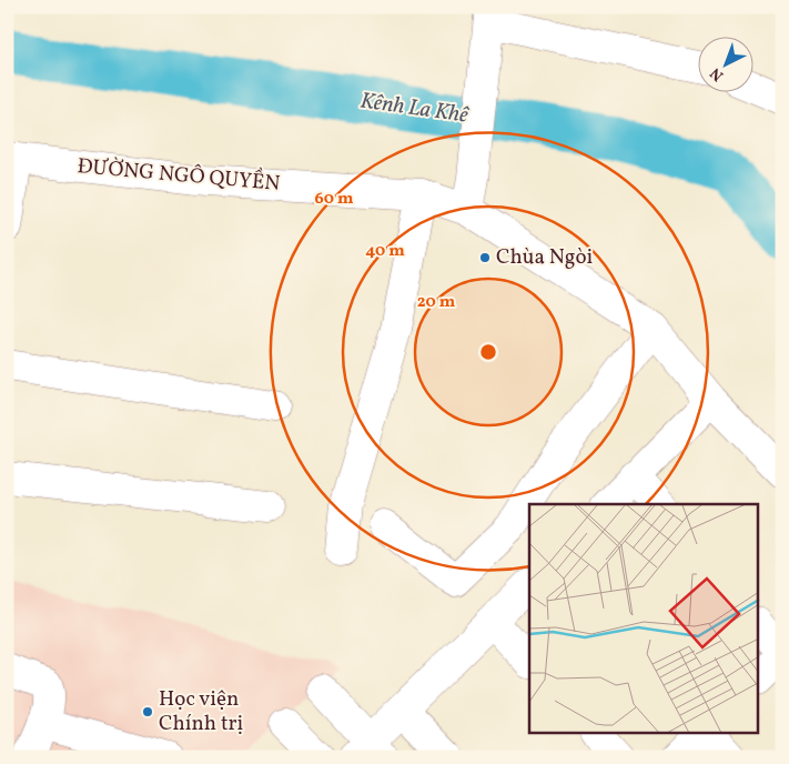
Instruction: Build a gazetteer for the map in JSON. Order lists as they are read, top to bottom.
{
  "streets": {
    "street": ["ĐƯỜNG NGÔ QUYỀN"]
  },
  "water": ["Kênh La Khê"],
  "places": ["Chùa Ngòi", "Học viện Chính trị"],
  "north": "bottom left",
  "rings": ["60 m", "40 m", "20 m"]
}
